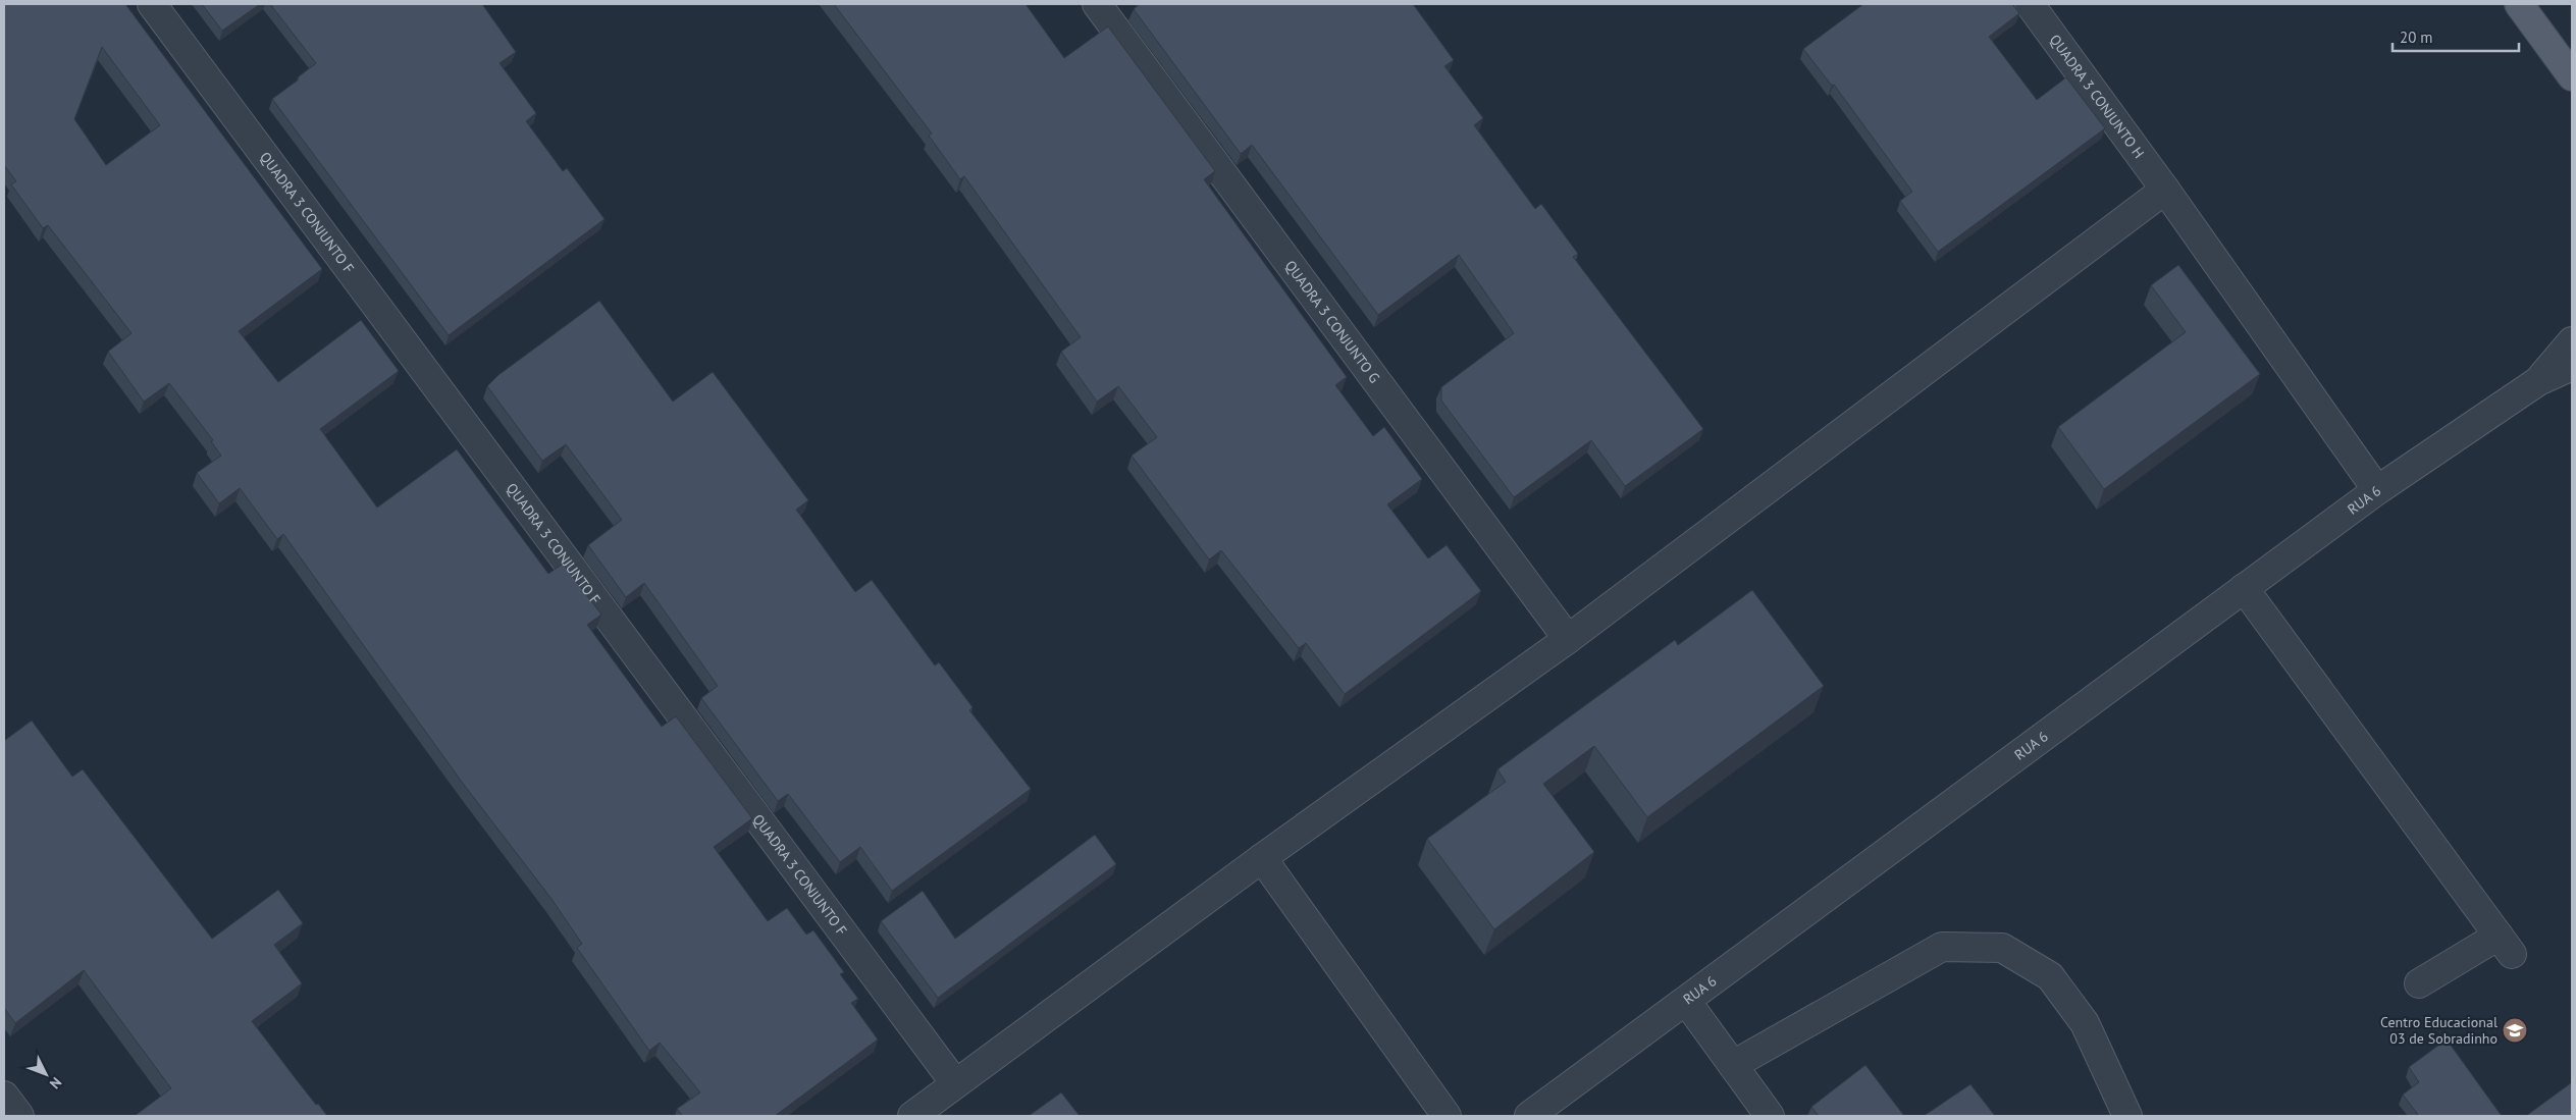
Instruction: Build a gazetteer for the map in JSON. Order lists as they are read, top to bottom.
{
  "streets": {
    "street": [
      "QUADRA 3 CONJUNTO H",
      "QUADRA 3 CONJUNTO F",
      "QUADRA 3 CONJUNTO G",
      "RUA 6"
    ]
  },
  "crossings": [
    ["QUADRA 3 CONJUNTO H", "RUA 6"]
  ],
  "places": {
    "school or university": ["Centro Educacional 03 de Sobradinho"]
  },
  "scale_bar": "20 m",
  "north": "bottom right"
}
